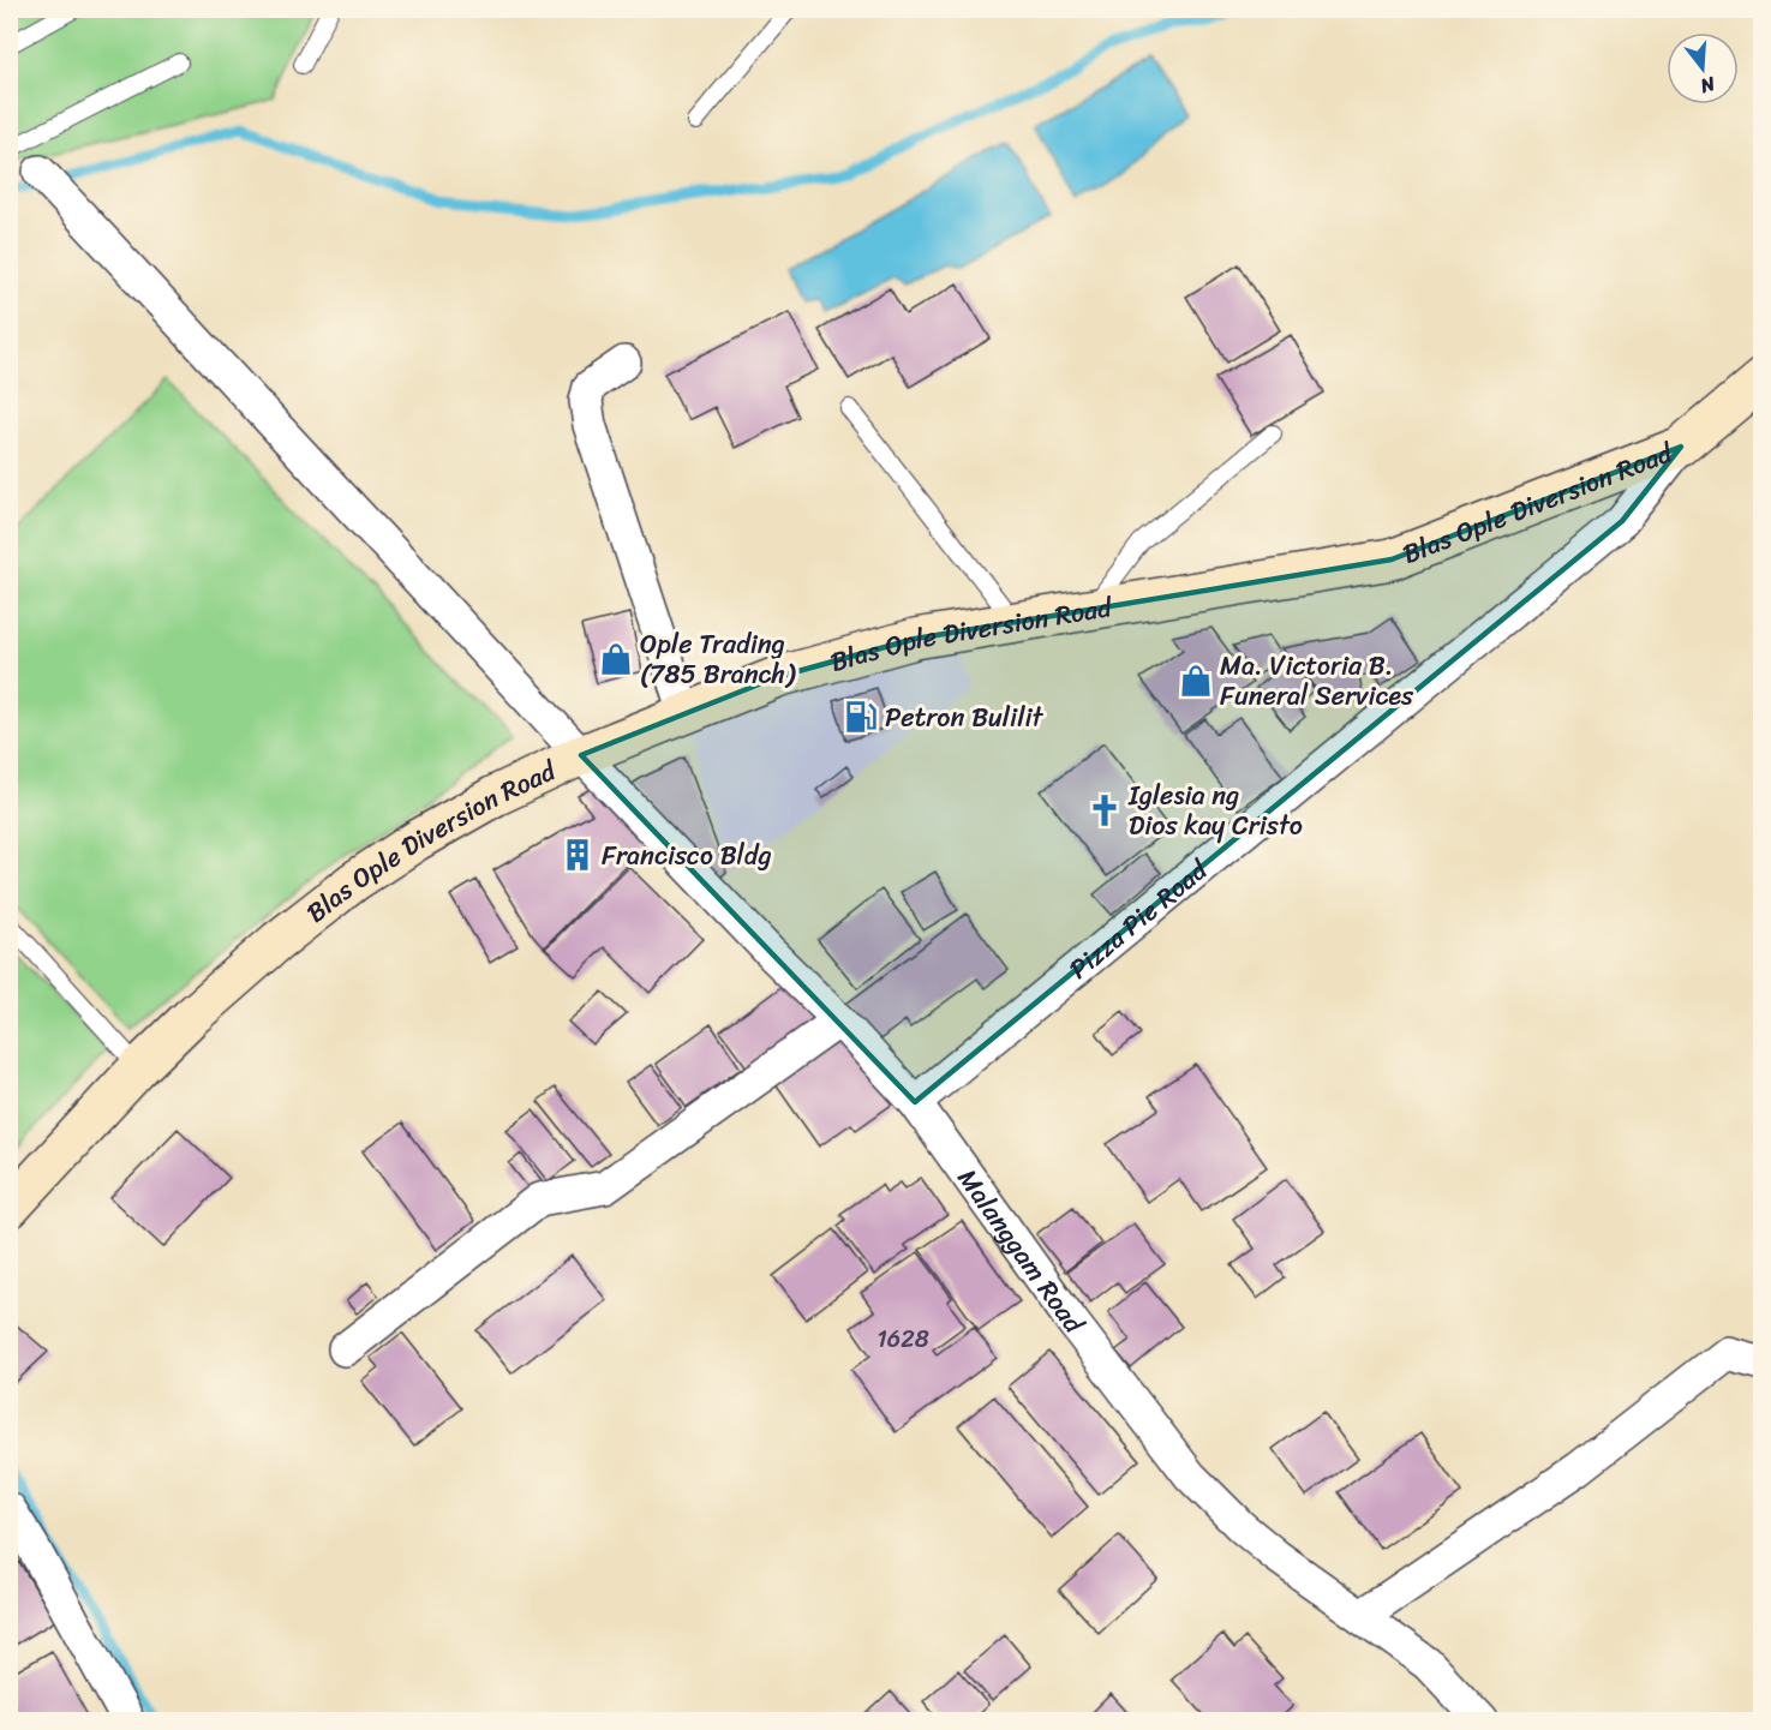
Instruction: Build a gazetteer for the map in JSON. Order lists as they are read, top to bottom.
{
  "streets": {
    "main road": ["Blas Ople Diversion Road"],
    "street": ["Pizza Pie Road", "Malanggam Road"]
  },
  "crossings": [
    ["Blas Ople Diversion Road", "Pizza Pie Road"],
    ["Blas Ople Diversion Road", "Malanggam Road"],
    ["Pizza Pie Road", "Malanggam Road"]
  ],
  "places": {
    "shop": ["Ople Trading (785 Branch)", "Ma. Victoria B. Funeral Services"],
    "fuel station": ["Petron Bulilit"],
    "church": ["Iglesia ng Dios kay Cristo"],
    "building": ["Francisco Bldg"]
  },
  "house_numbers": ["1628"],
  "north": "bottom"
}
